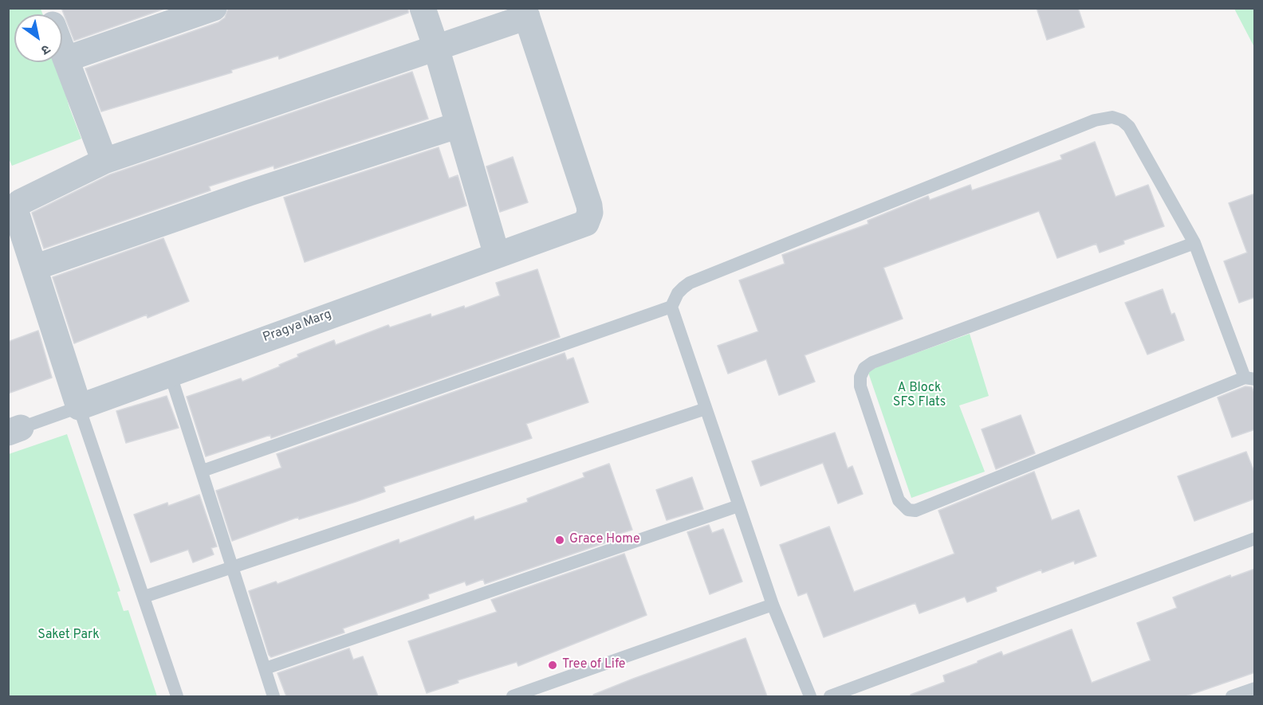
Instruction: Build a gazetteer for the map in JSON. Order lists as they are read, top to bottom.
{
  "streets": {
    "street": ["Pragya Marg"]
  },
  "parks": ["A Block SFS Flats", "Saket Park"],
  "places": ["Grace Home", "Tree of Life"],
  "north": "bottom right"
}
